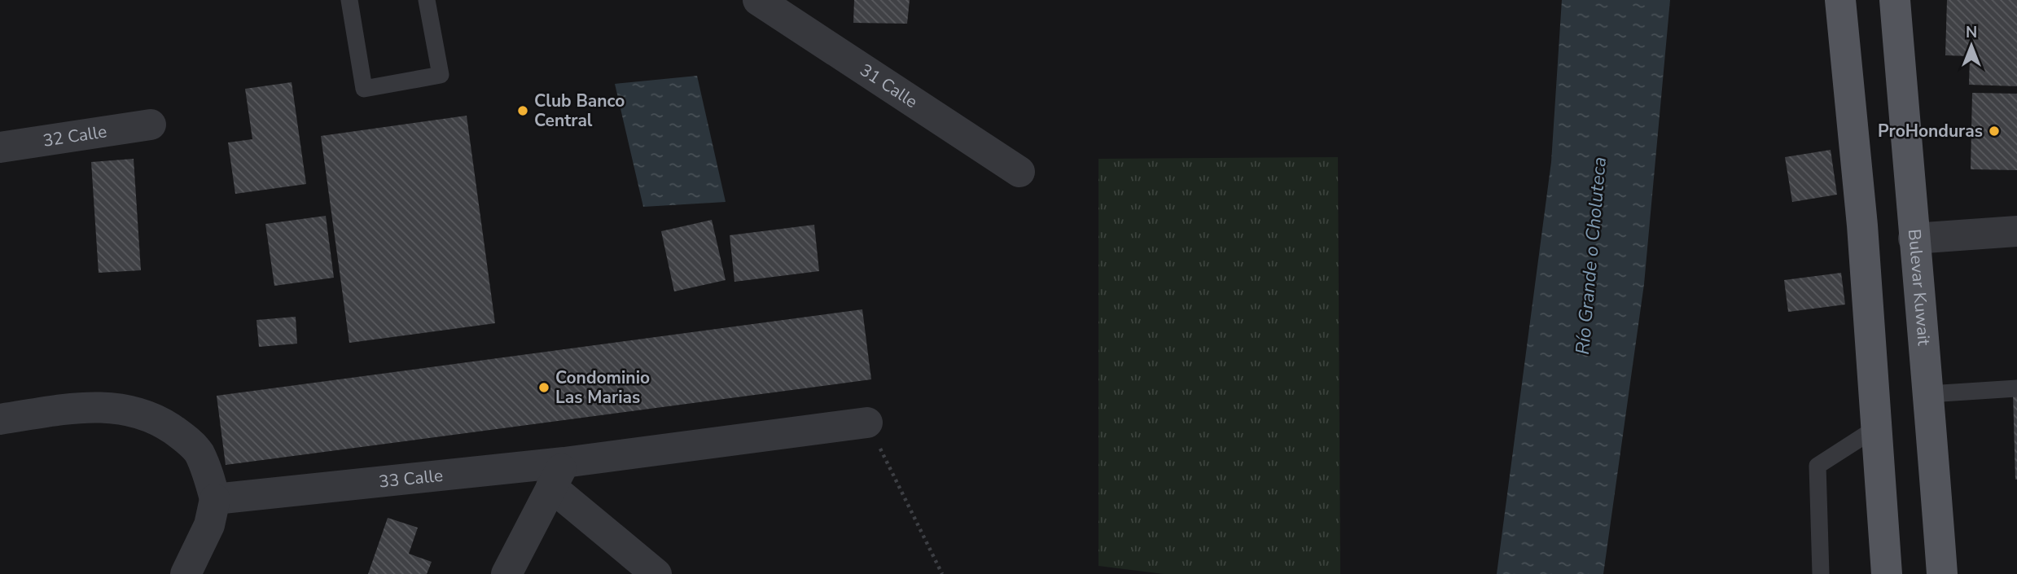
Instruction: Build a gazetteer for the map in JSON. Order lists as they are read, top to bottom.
{
  "streets": {
    "main road": ["Bulevar Kuwait"],
    "street": ["31 Calle", "32 Calle", "33 Calle"]
  },
  "water": ["Río Grande o Choluteca"],
  "places": ["Club Banco Central", "ProHonduras", "Condominio Las Marias"],
  "north": "top"
}
